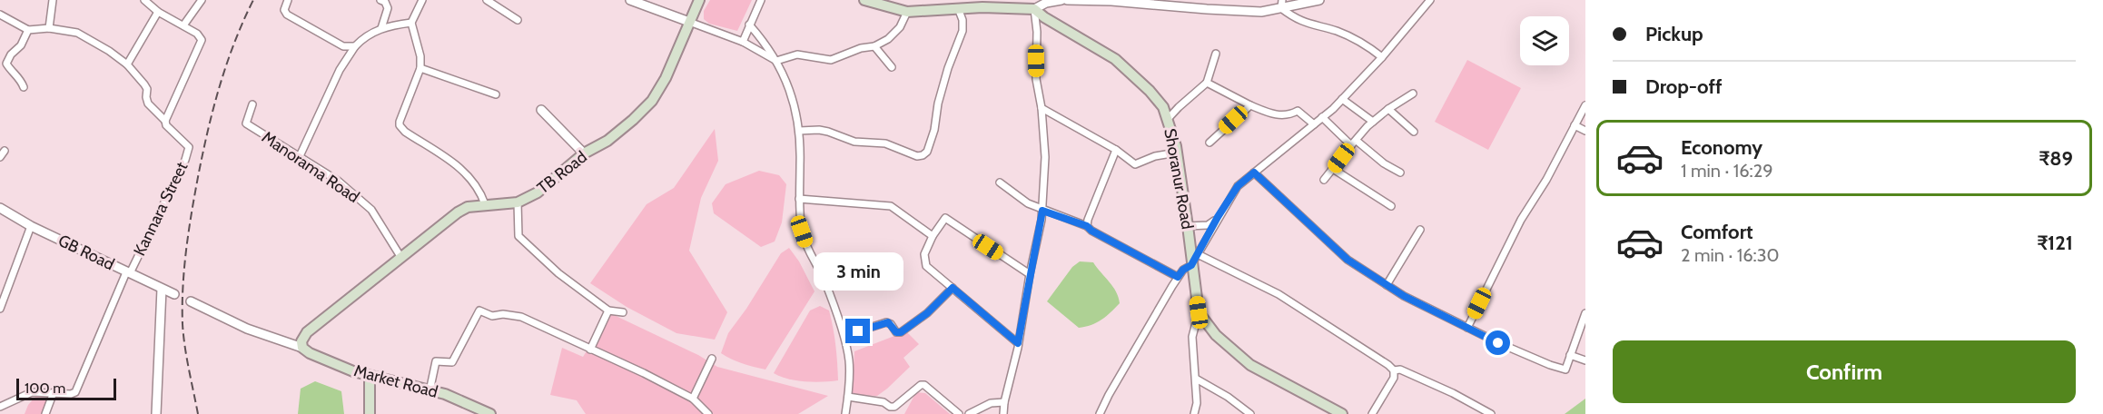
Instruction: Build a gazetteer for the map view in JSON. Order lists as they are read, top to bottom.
{
  "streets": {
    "main road": ["TB Road", "Shoranur Road", "Market Road"],
    "street": ["Manorama Road", "Kannara Street", "GB Road"]
  },
  "crossings": [
    ["Manorama Road", "TB Road"],
    ["TB Road", "Market Road"],
    ["Kannara Street", "GB Road"]
  ],
  "scale_bar": "100 m",
  "page": {
    "banner": ["Pickup", "Drop-off"],
    "list": [
      {
        "name": "Economy",
        "note": "1 min · 16:29",
        "value": "₹89"
      },
      {
        "name": "Comfort",
        "note": "2 min · 16:30",
        "value": "₹121"
      }
    ],
    "bubble": "3 min",
    "buttons": "Confirm",
    "scale": "100 m"
  }
}
